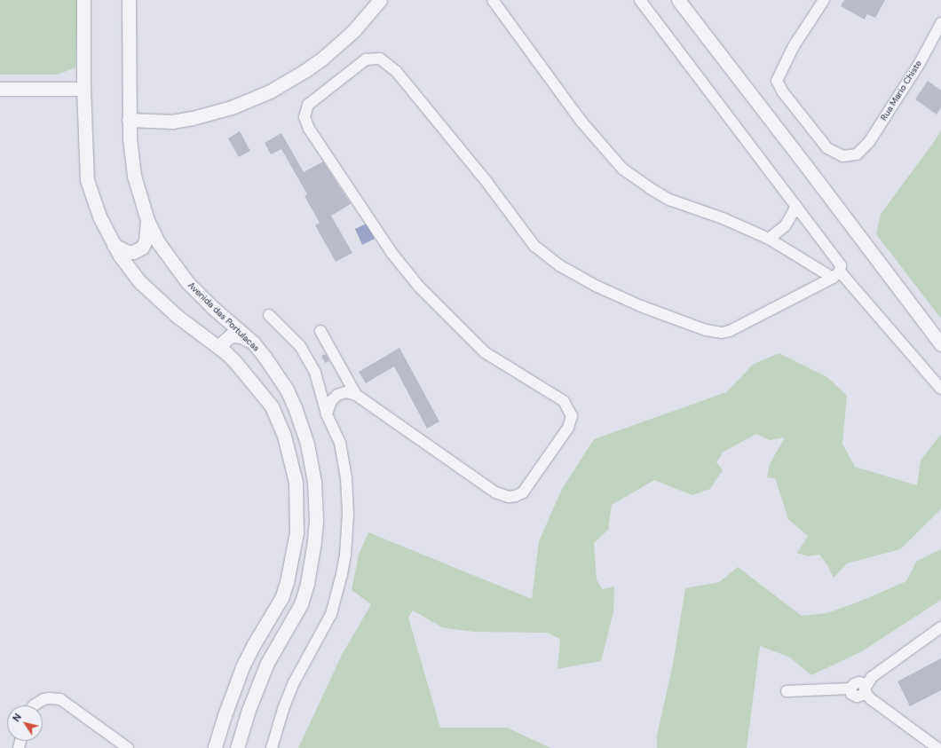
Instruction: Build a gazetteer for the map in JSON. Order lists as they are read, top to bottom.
{
  "streets": {
    "street": ["Rua Mario Chiste", "Avenida das Portulacas"]
  },
  "north": "top left"
}
